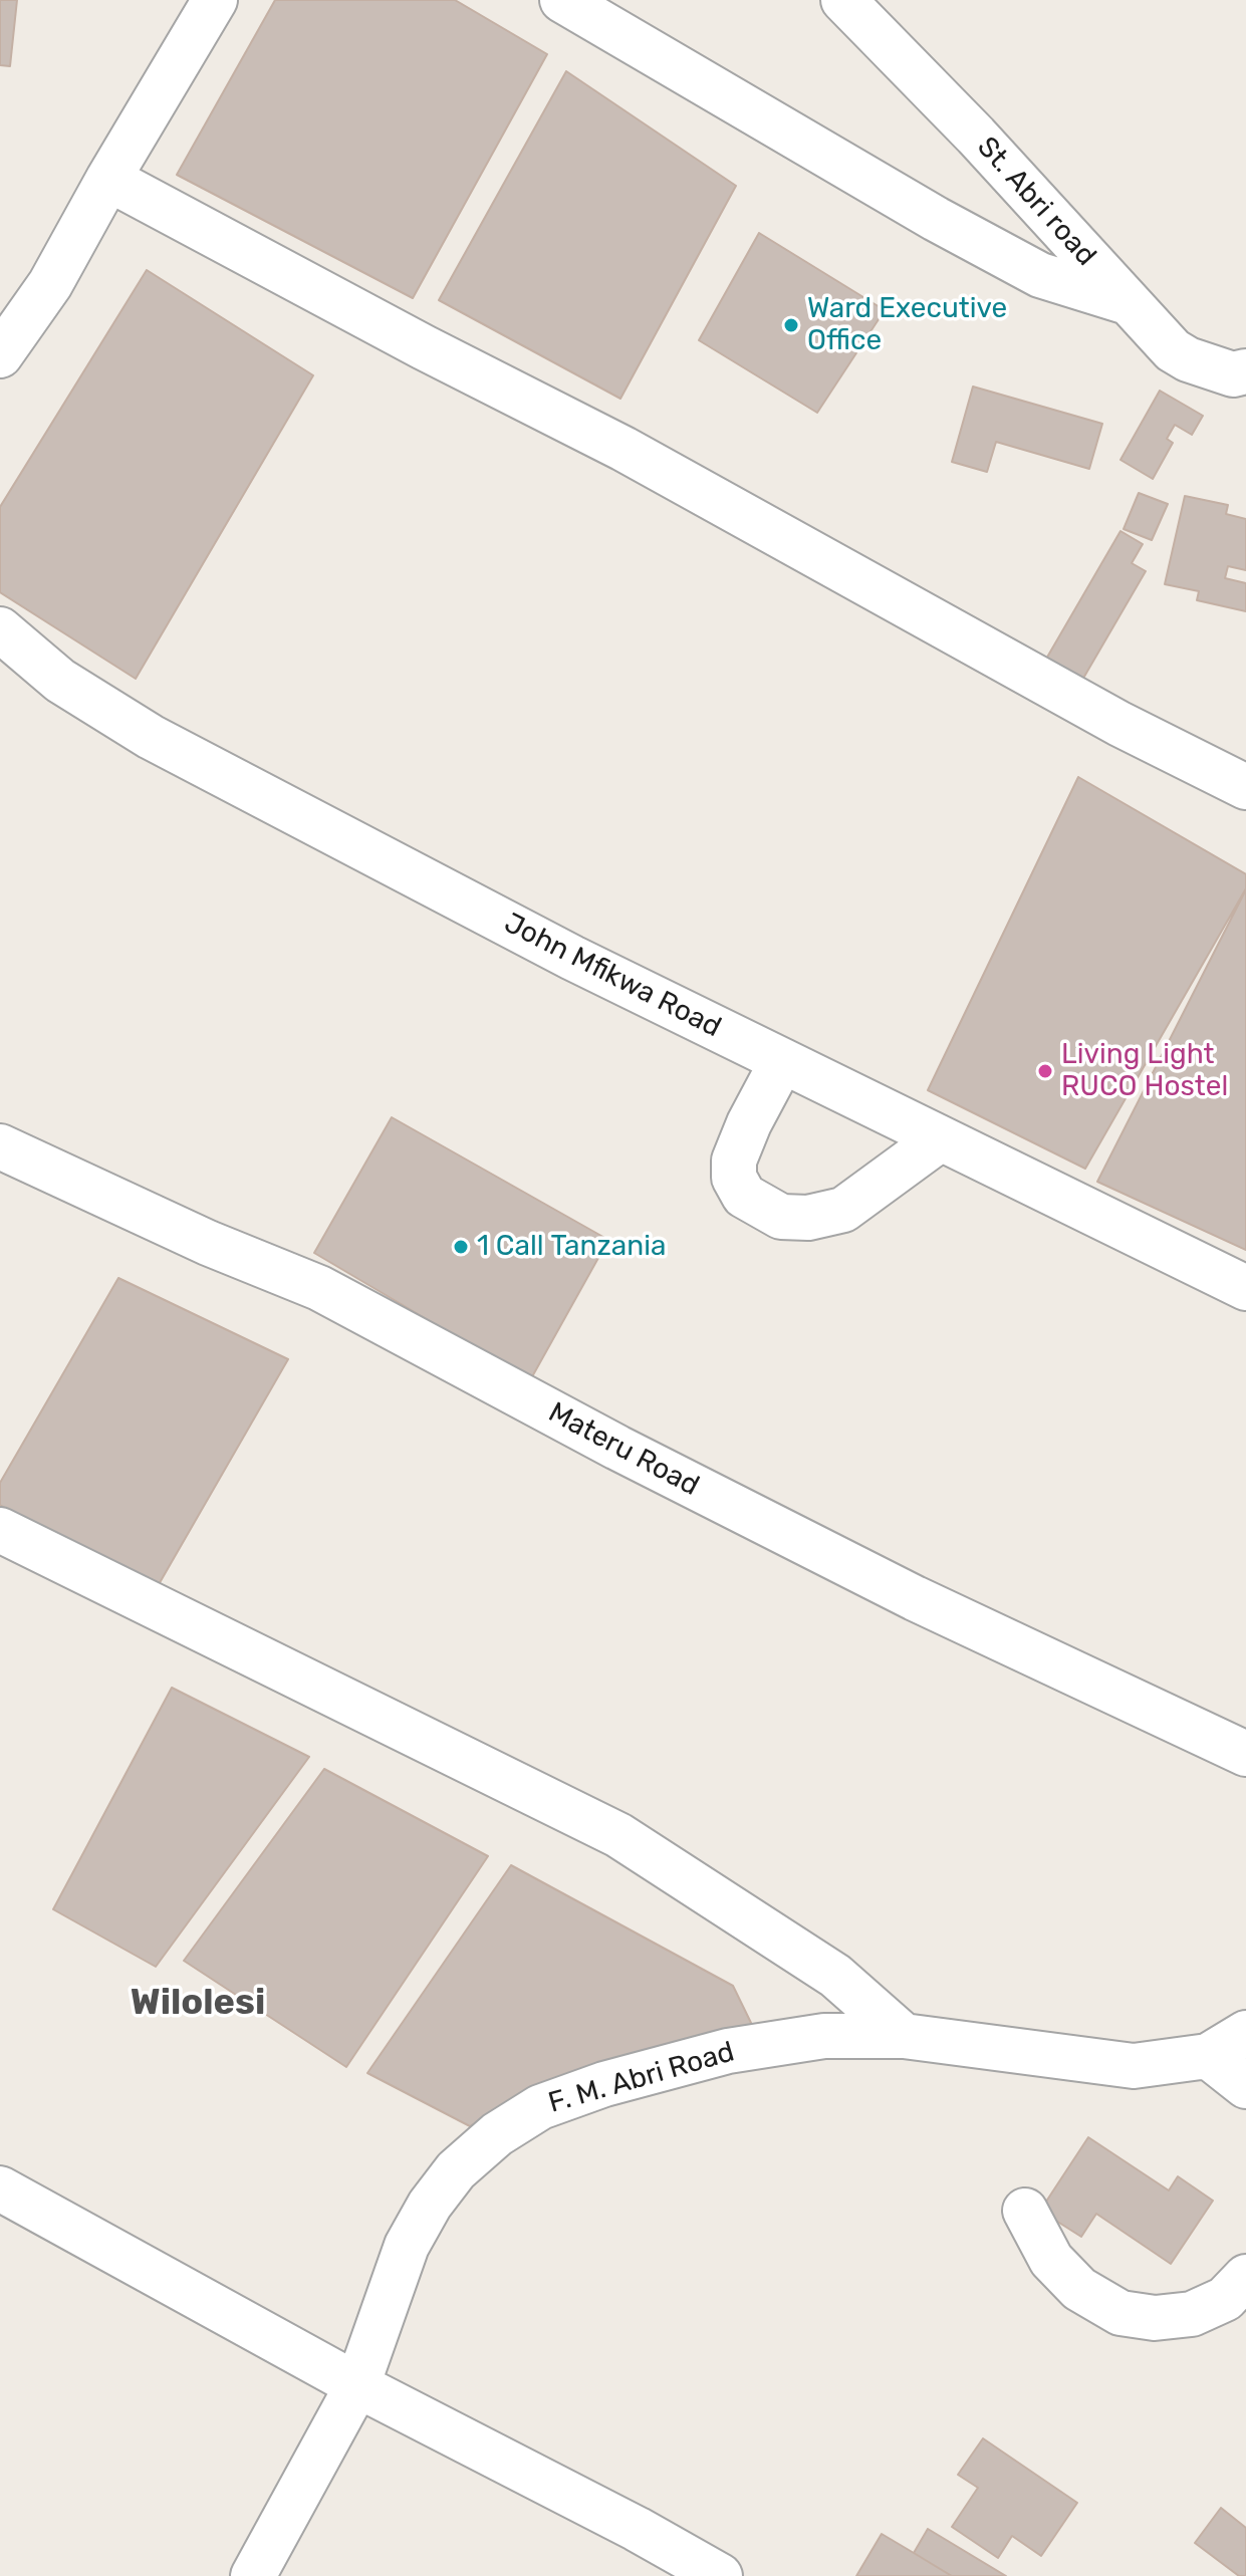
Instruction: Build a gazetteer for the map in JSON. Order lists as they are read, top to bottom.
{
  "streets": {
    "street": [
      "St. Abri road",
      "John Mfikwa Road",
      "Materu Road",
      "F. M. Abri Road"
    ]
  },
  "districts": ["Wilolesi"],
  "places": ["Ward Executive Office", "Living Light RUCO Hostel", "1 Call Tanzania"]
}
